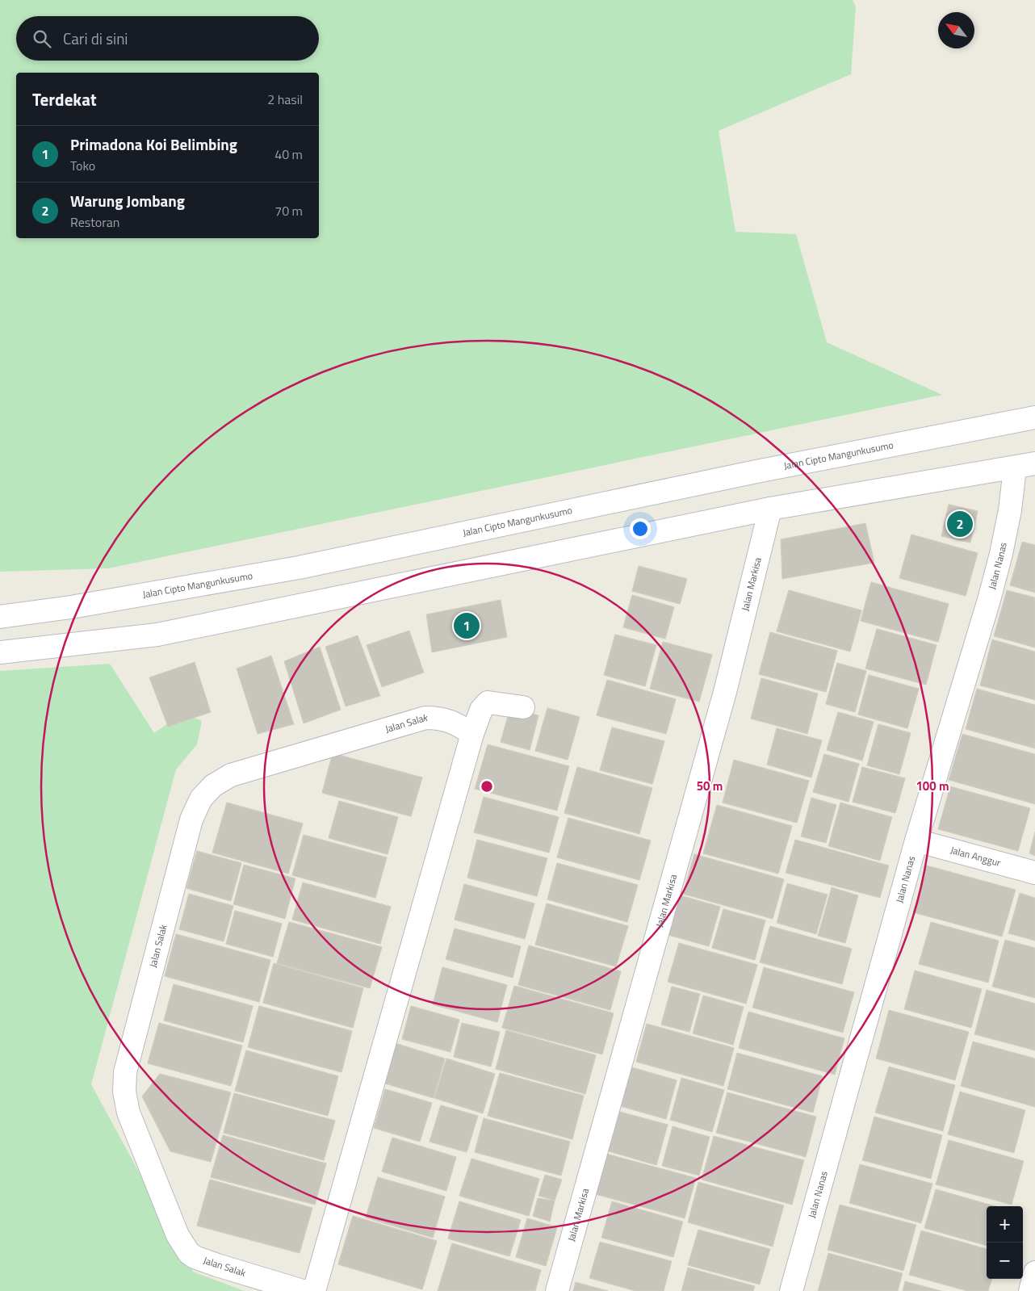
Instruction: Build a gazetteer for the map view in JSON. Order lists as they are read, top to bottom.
{
  "streets": {
    "street": [
      "Jalan Cipto Mangunkusumo",
      "Jalan Nanas",
      "Jalan Markisa",
      "Jalan Salak",
      "Jalan Anggur"
    ]
  },
  "crossings": [
    ["Jalan Nanas", "Jalan Anggur"]
  ],
  "north": "top left",
  "page": {
    "search": "Cari di sini",
    "heading": ["Terdekat", "2 hasil"],
    "list": [
      {
        "mark": "1",
        "name": "Primadona Koi Belimbing",
        "note": "Toko",
        "value": "40 m"
      },
      {
        "mark": "2",
        "name": "Warung Jombang",
        "note": "Restoran",
        "value": "70 m"
      }
    ],
    "pins": ["2", "1"],
    "map_buttons": ["+", "−"]
  },
  "rings": ["50 m", "100 m"]
}
